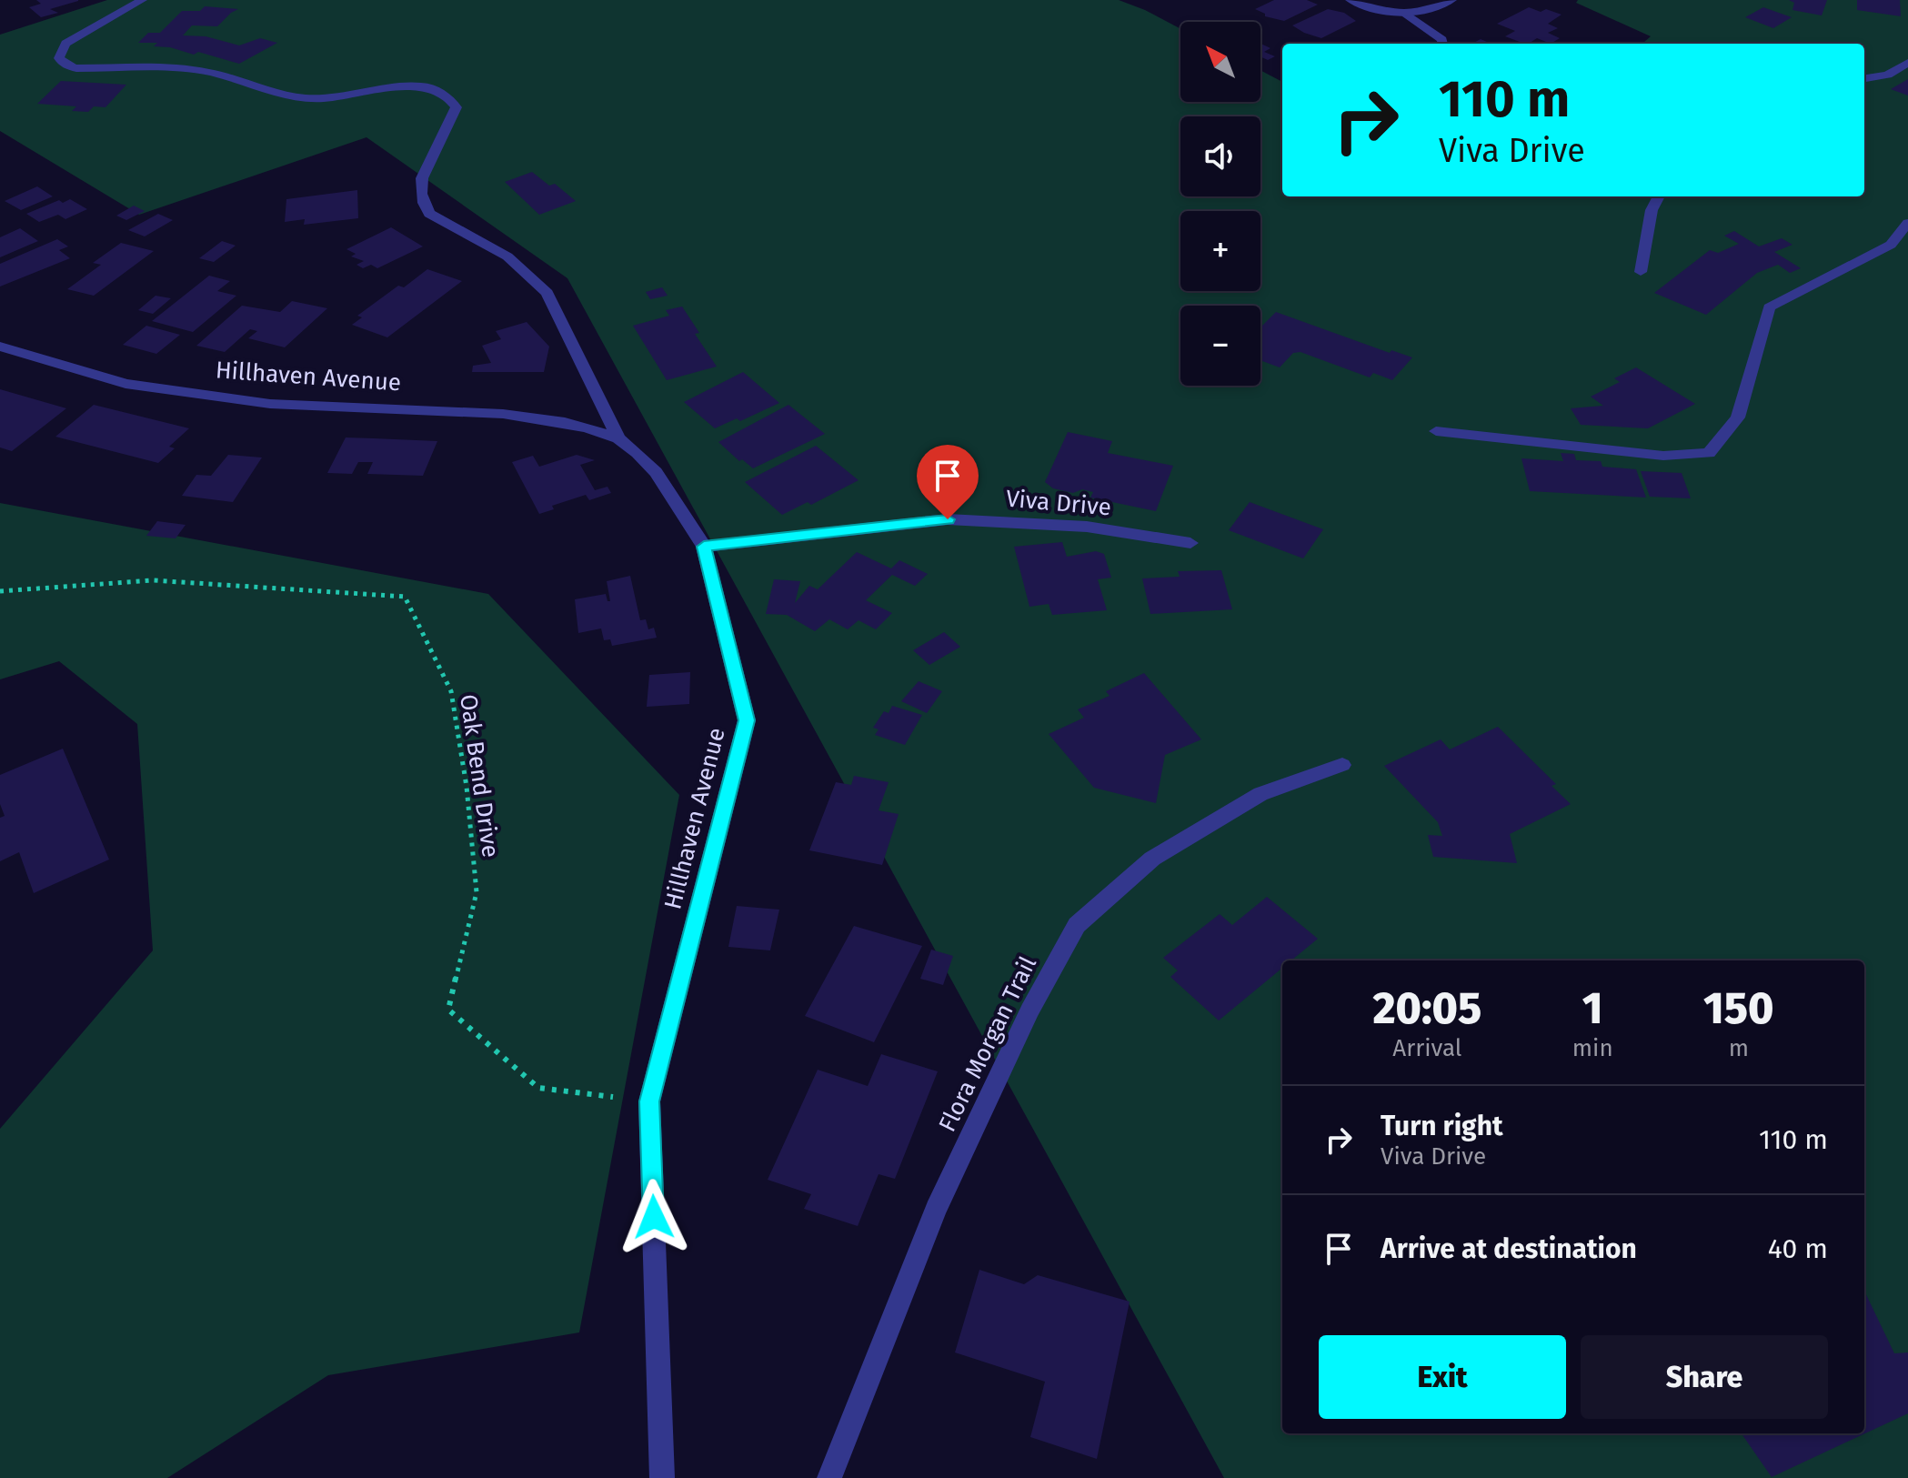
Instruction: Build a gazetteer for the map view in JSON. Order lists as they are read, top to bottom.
{
  "streets": {
    "street": ["Hillhaven Avenue", "Viva Drive", "Flora Morgan Trail"],
    "path": ["Oak Bend Drive"]
  },
  "crossings": [
    ["Hillhaven Avenue", "Viva Drive"],
    ["Hillhaven Avenue", "Oak Bend Drive"]
  ],
  "north": "top left",
  "page": {
    "map_buttons": ["+", "−"],
    "turn": ["110 m", "Viva Drive"],
    "eta": [
      "20:05",
      "Arrival",
      "1",
      "min",
      "150",
      "m"
    ],
    "list": [
      {
        "name": "Turn right",
        "note": "Viva Drive",
        "value": "110 m"
      },
      {
        "name": "Arrive at destination",
        "value": "40 m"
      }
    ],
    "buttons": ["Exit", "Share"]
  }
}
